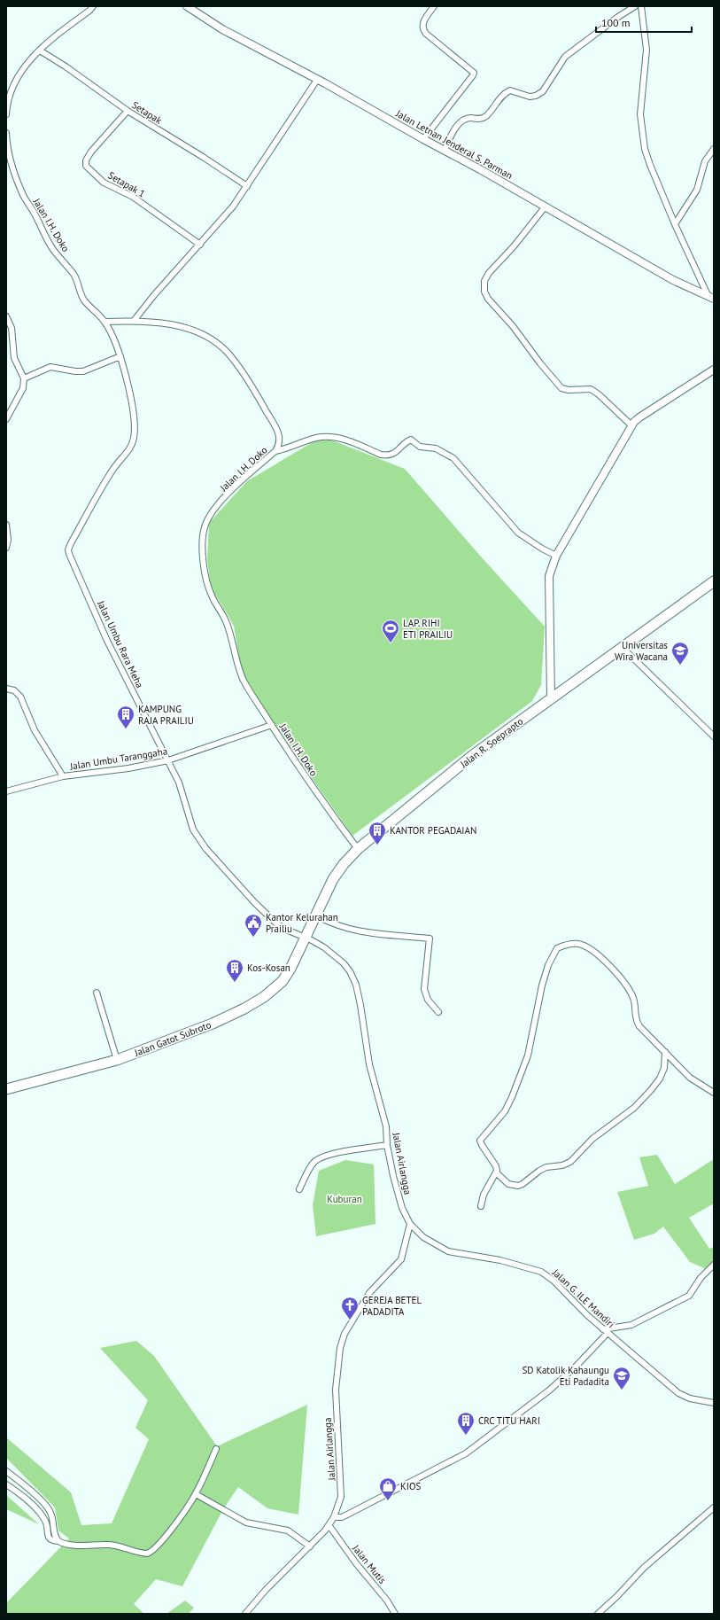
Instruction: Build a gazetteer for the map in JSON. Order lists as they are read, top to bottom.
{
  "streets": {
    "highway": ["Jalan R. Soeprapto", "Jalan Gatot Subroto"],
    "street": [
      "Setapak",
      "Jalan Letnan Jenderal S. Parman",
      "Setapak 1",
      "Jalan I.H. Doko",
      "Jalan Umbu Rara Meha",
      "Jalan Umbu Taranggaha",
      "Jalan Airlangga",
      "Jalan G. ILE Mandiri",
      "Jalan Mutis"
    ]
  },
  "crossings": [
    ["Setapak", "Setapak 1"],
    ["Jalan I.H. Doko", "Jalan Umbu Rara Meha"],
    ["Jalan I.H. Doko", "Jalan R. Soeprapto"],
    ["Jalan I.H. Doko", "Jalan Umbu Taranggaha"],
    ["Jalan Umbu Rara Meha", "Jalan R. Soeprapto"],
    ["Jalan Umbu Rara Meha", "Jalan Umbu Taranggaha"],
    ["Jalan Umbu Rara Meha", "Jalan Gatot Subroto"],
    ["Jalan Umbu Rara Meha", "Jalan Airlangga"],
    ["Jalan R. Soeprapto", "Jalan Gatot Subroto"],
    ["Jalan R. Soeprapto", "Jalan Airlangga"],
    ["Jalan Gatot Subroto", "Jalan Airlangga"],
    ["Jalan Airlangga", "Jalan G. ILE Mandiri"],
    ["Jalan Airlangga", "Jalan Mutis"]
  ],
  "parks": ["Kuburan"],
  "places": {
    "sports": ["LAP. RIHI ETI PRAILIU"],
    "school or university": ["Universitas Wira Wacana", "SD Katolik Kahaungu Eti Padadita"],
    "building": [
      "KAMPUNG RAJA PRAILIU",
      "KANTOR PEGADAIAN",
      "Kos-Kosan",
      "CRC TITU HARI"
    ],
    "public building": ["Kantor Kelurahan Prailiu"],
    "church": ["GEREJA BETEL PADADITA"],
    "shop": ["KIOS"]
  },
  "scale_bar": "100 m"
}
